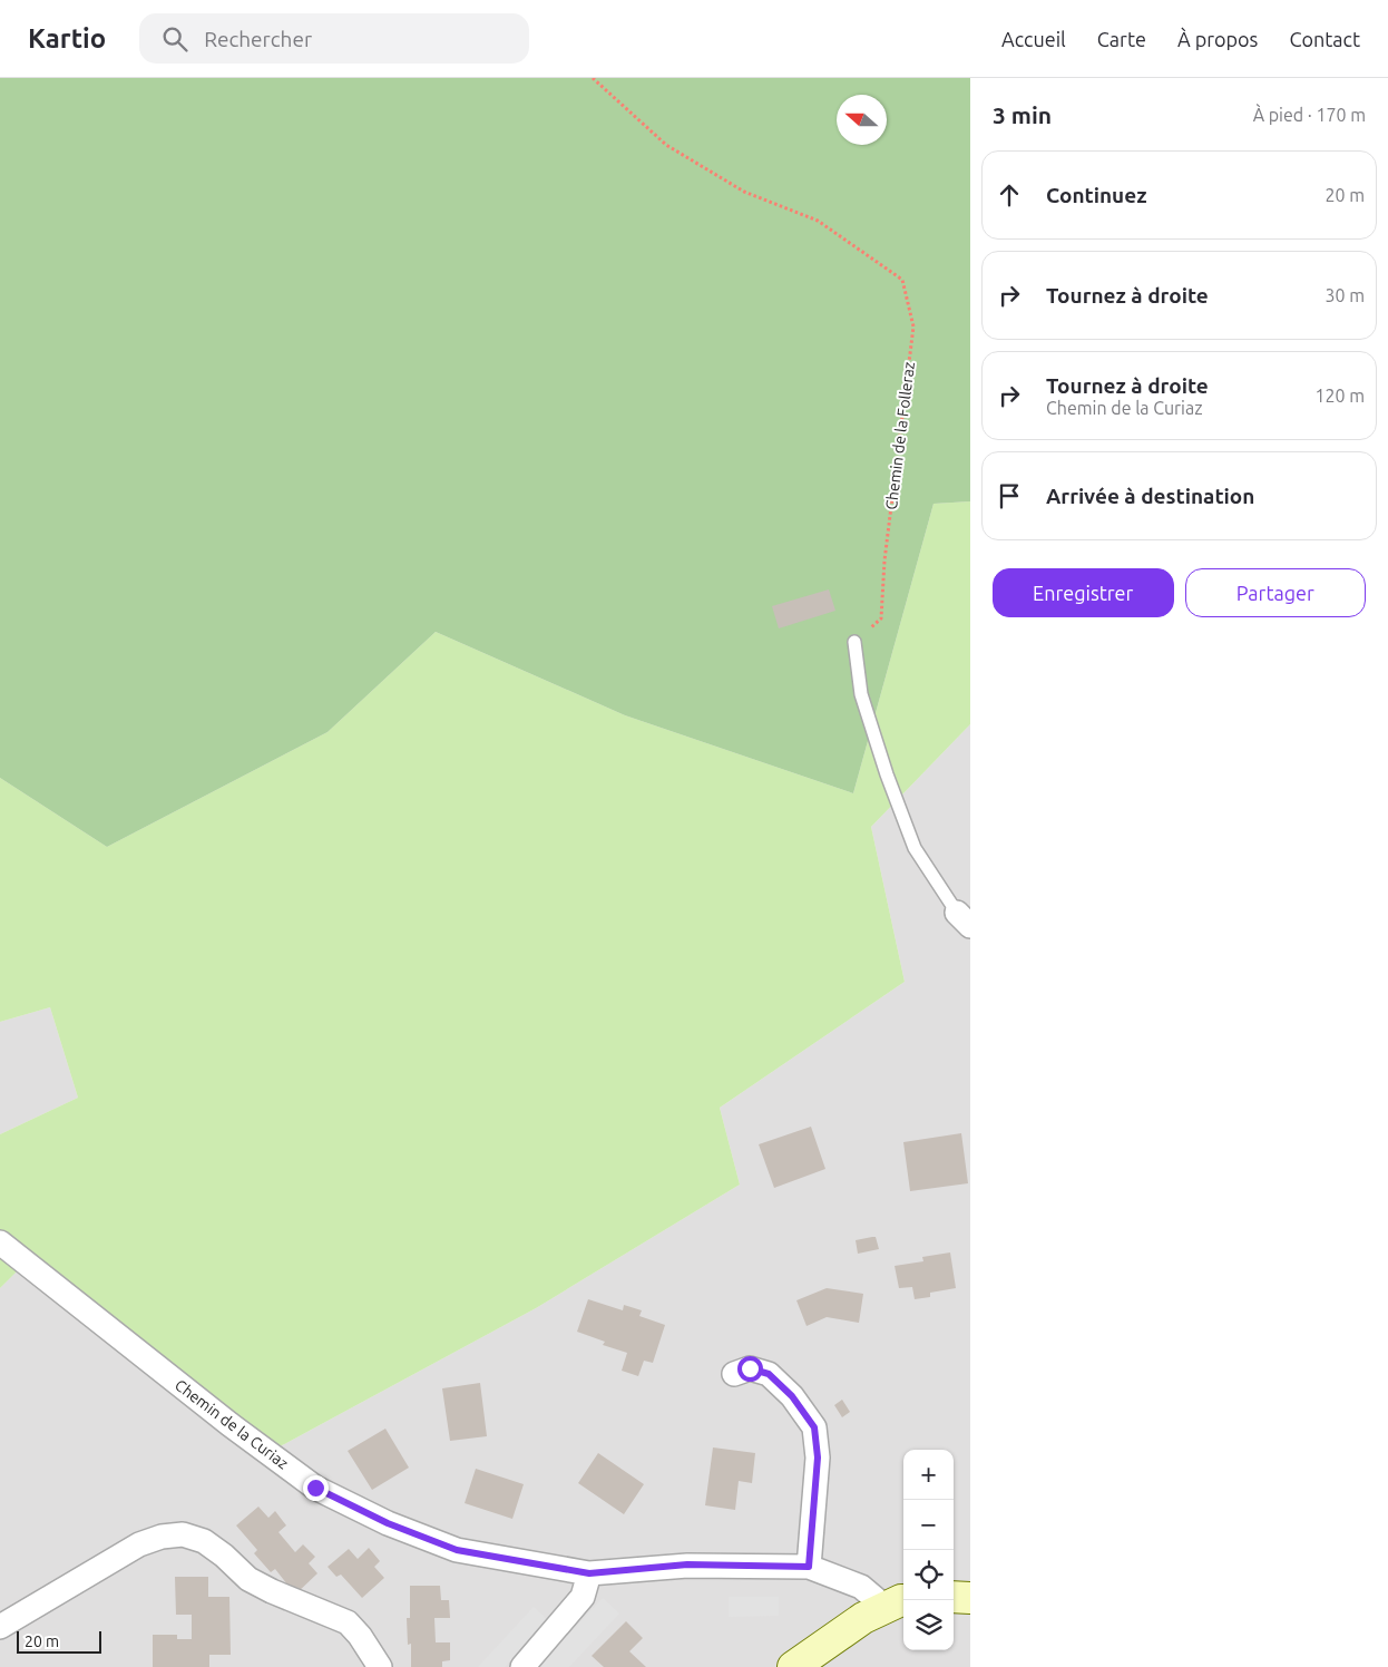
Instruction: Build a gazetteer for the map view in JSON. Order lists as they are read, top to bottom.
{
  "streets": {
    "street": ["Chemin de la Curiaz"],
    "path": ["Chemin de la Folleraz"]
  },
  "scale_bar": "20 m",
  "north": "left",
  "page": {
    "header": "Kartio",
    "search": "Rechercher",
    "nav": [
      "Accueil",
      "Carte",
      "À propos",
      "Contact"
    ],
    "heading": ["3 min", "À pied · 170 m"],
    "list": [
      ["Continuez", "20 m"],
      ["Tournez à droite", "30 m"],
      ["Tournez à droite", "Chemin de la Curiaz", "120 m"],
      "Arrivée à destination"
    ],
    "buttons": ["Enregistrer", "Partager"],
    "map_buttons": ["+", "−"],
    "scale": "20 m"
  }
}
